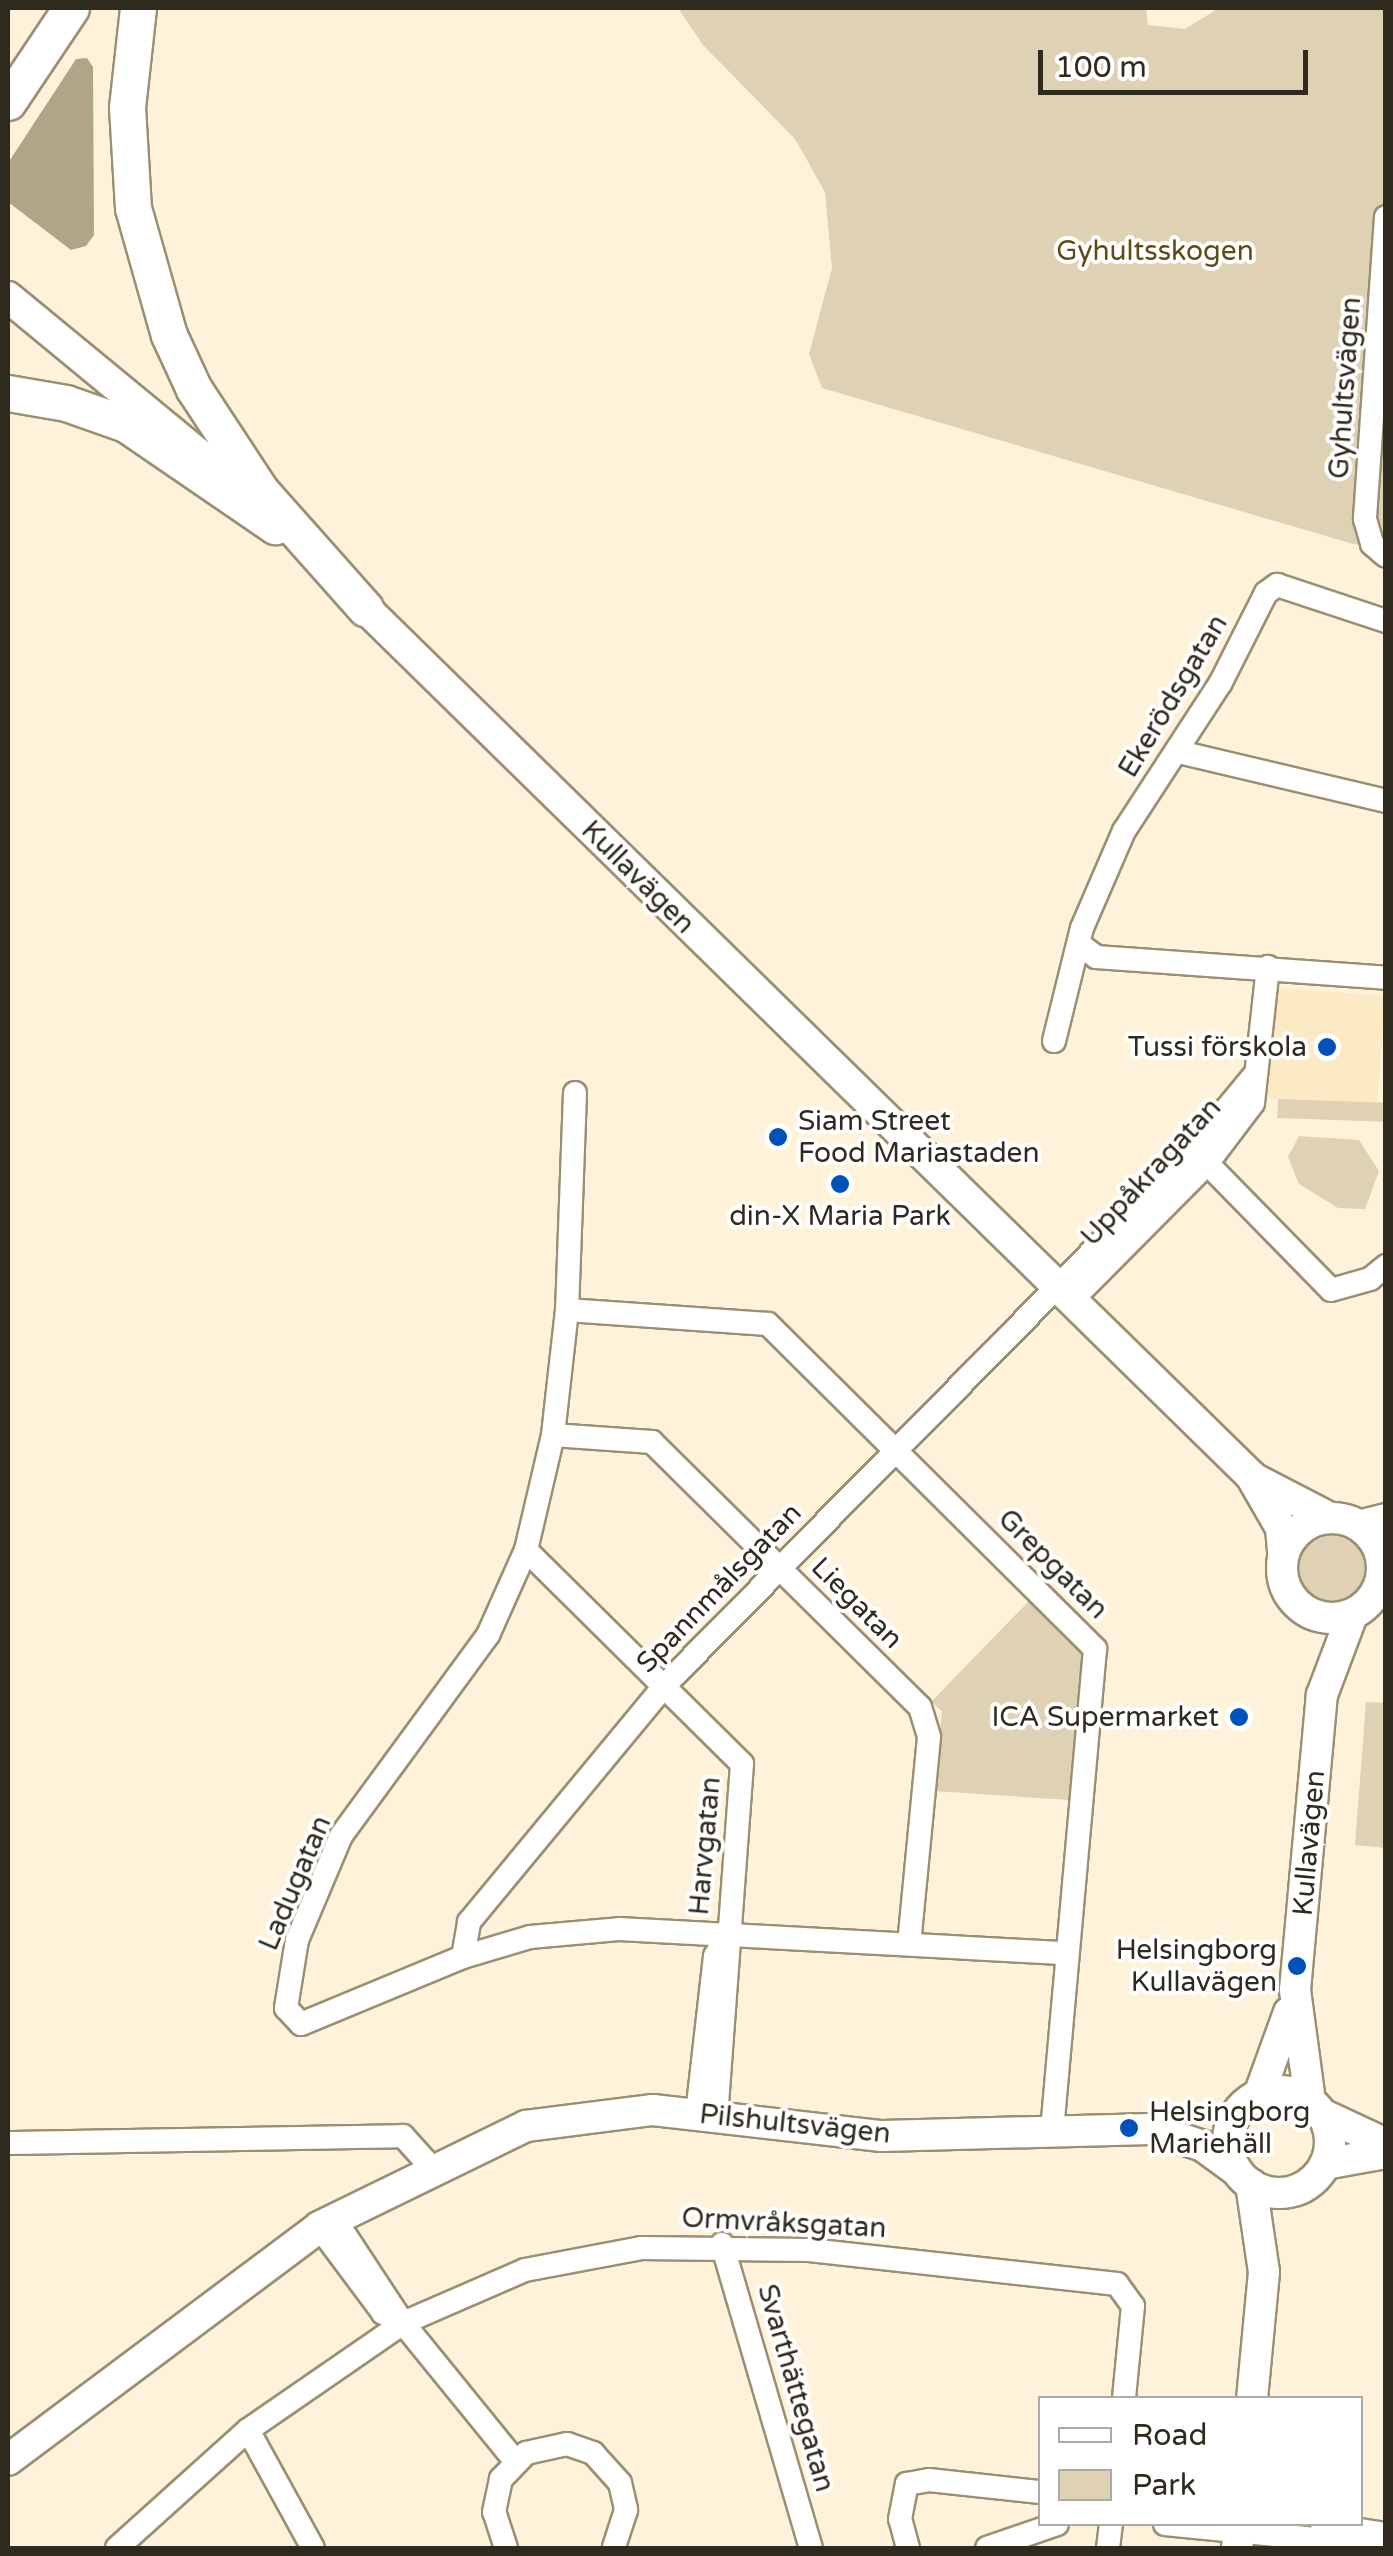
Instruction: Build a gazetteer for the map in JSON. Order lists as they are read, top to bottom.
{
  "streets": {
    "street": [
      "Gyhultsvägen",
      "Ekerödsgatan",
      "Kullavägen",
      "Uppåkragatan",
      "Grepgatan",
      "Spannmålsgatan",
      "Liegatan",
      "Harvgatan",
      "Ladugatan",
      "Pilshultsvägen",
      "Ormvråksgatan",
      "Svarthättegatan"
    ]
  },
  "crossings": [
    ["Kullavägen", "Uppåkragatan"],
    ["Kullavägen", "Spannmålsgatan"],
    ["Kullavägen", "Pilshultsvägen"],
    ["Uppåkragatan", "Spannmålsgatan"],
    ["Grepgatan", "Spannmålsgatan"],
    ["Grepgatan", "Ladugatan"],
    ["Grepgatan", "Pilshultsvägen"],
    ["Spannmålsgatan", "Liegatan"],
    ["Spannmålsgatan", "Harvgatan"],
    ["Spannmålsgatan", "Ladugatan"],
    ["Liegatan", "Ladugatan"],
    ["Harvgatan", "Ladugatan"],
    ["Harvgatan", "Pilshultsvägen"],
    ["Ormvråksgatan", "Svarthättegatan"]
  ],
  "parks": ["Gyhultsskogen"],
  "places": [
    "Tussi förskola",
    "Siam Street Food Mariastaden",
    "din-X Maria Park",
    "ICA Supermarket",
    "Helsingborg Kullavägen",
    "Helsingborg Mariehäll"
  ],
  "legend": ["Road", "Park"],
  "scale_bar": "100 m"
}
